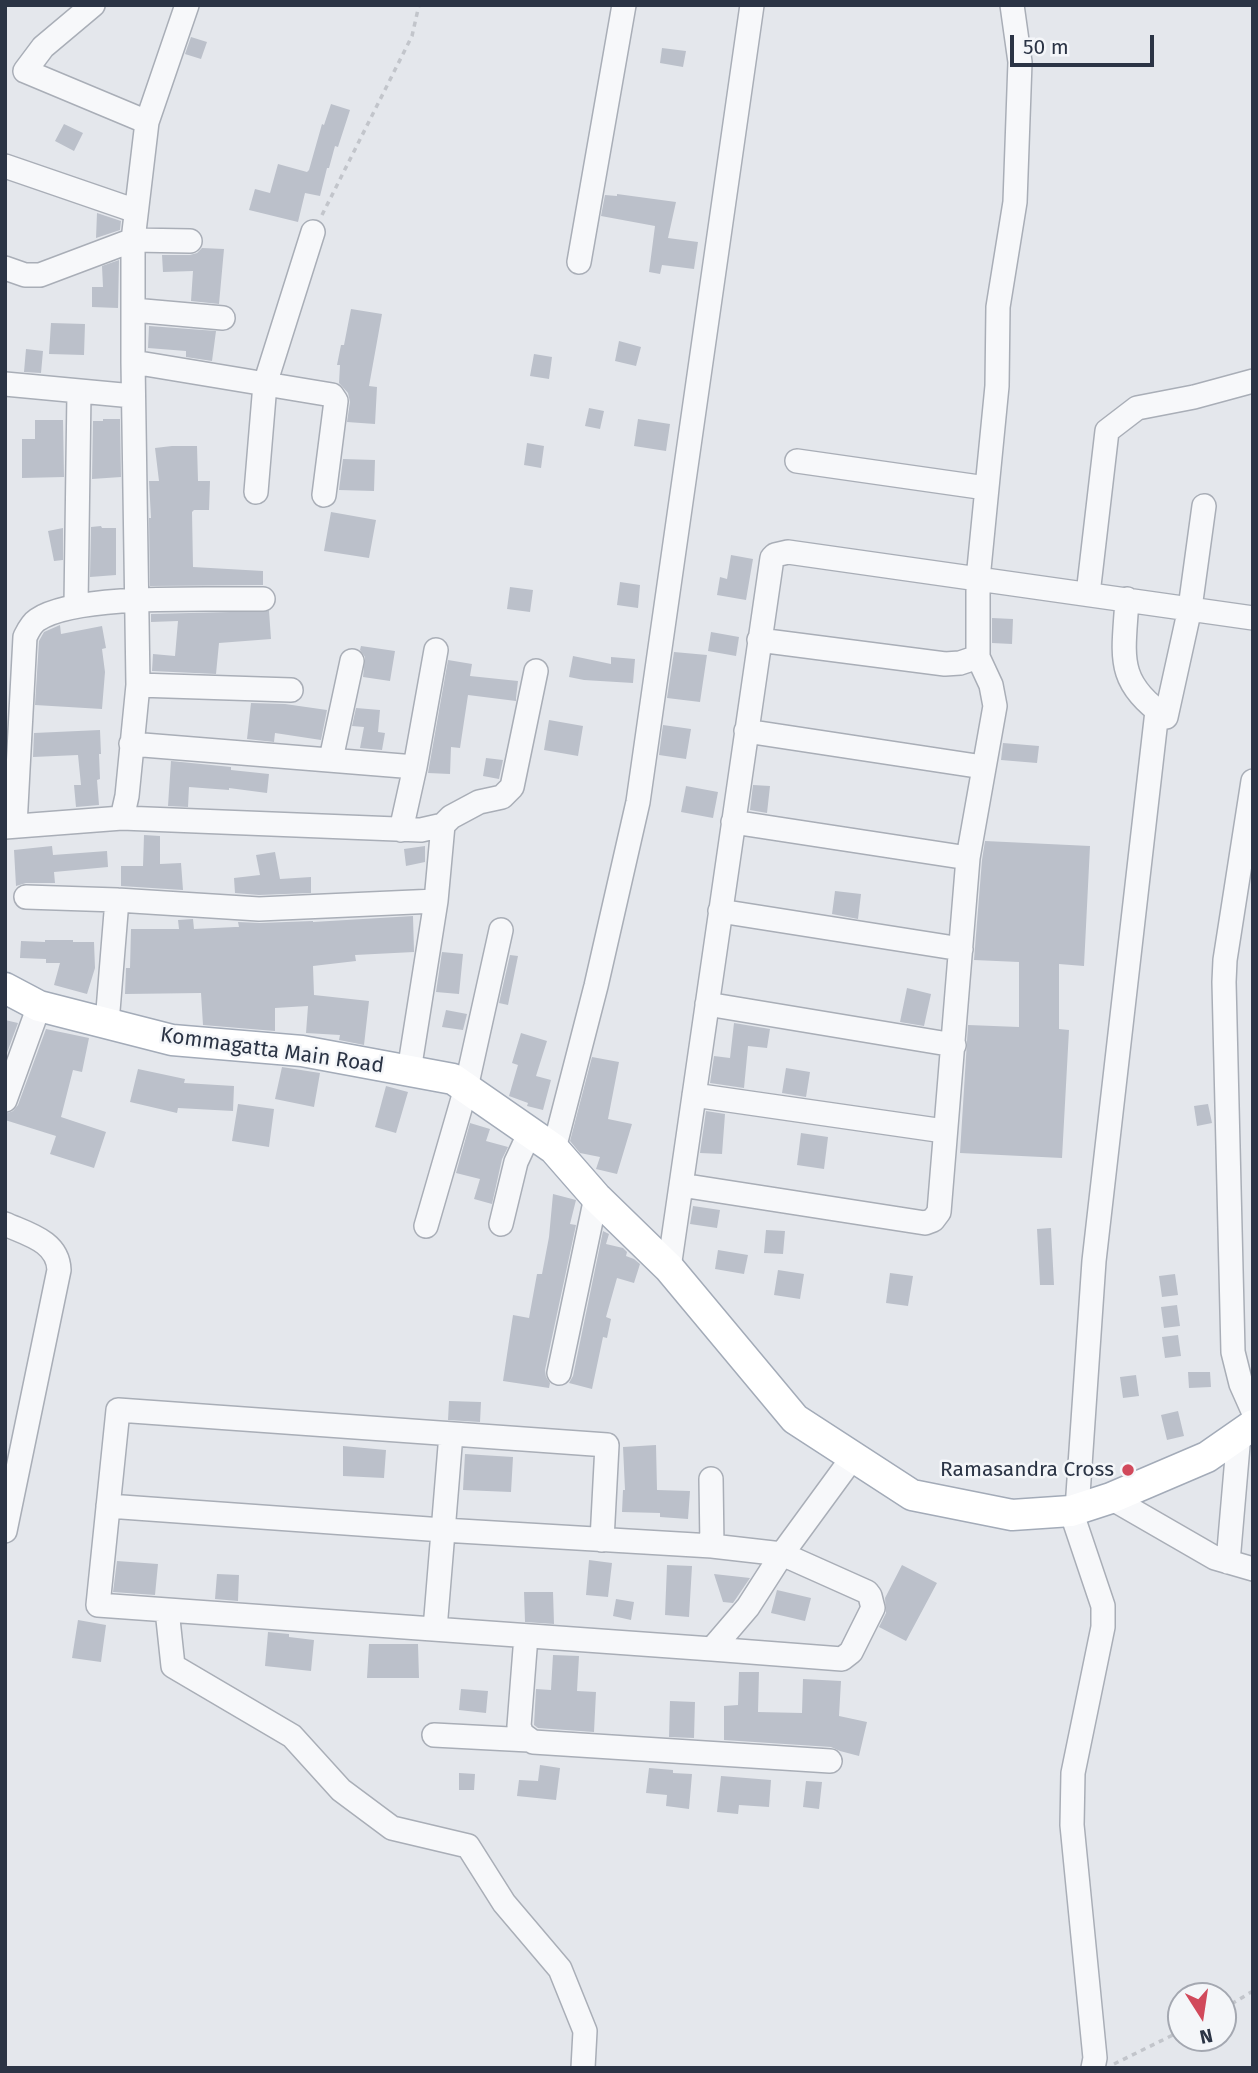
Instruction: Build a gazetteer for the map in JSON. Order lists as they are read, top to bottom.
{
  "streets": {
    "main road": ["Kommagatta Main Road"]
  },
  "places": ["Ramasandra Cross"],
  "scale_bar": "50 m",
  "north": "bottom"
}
